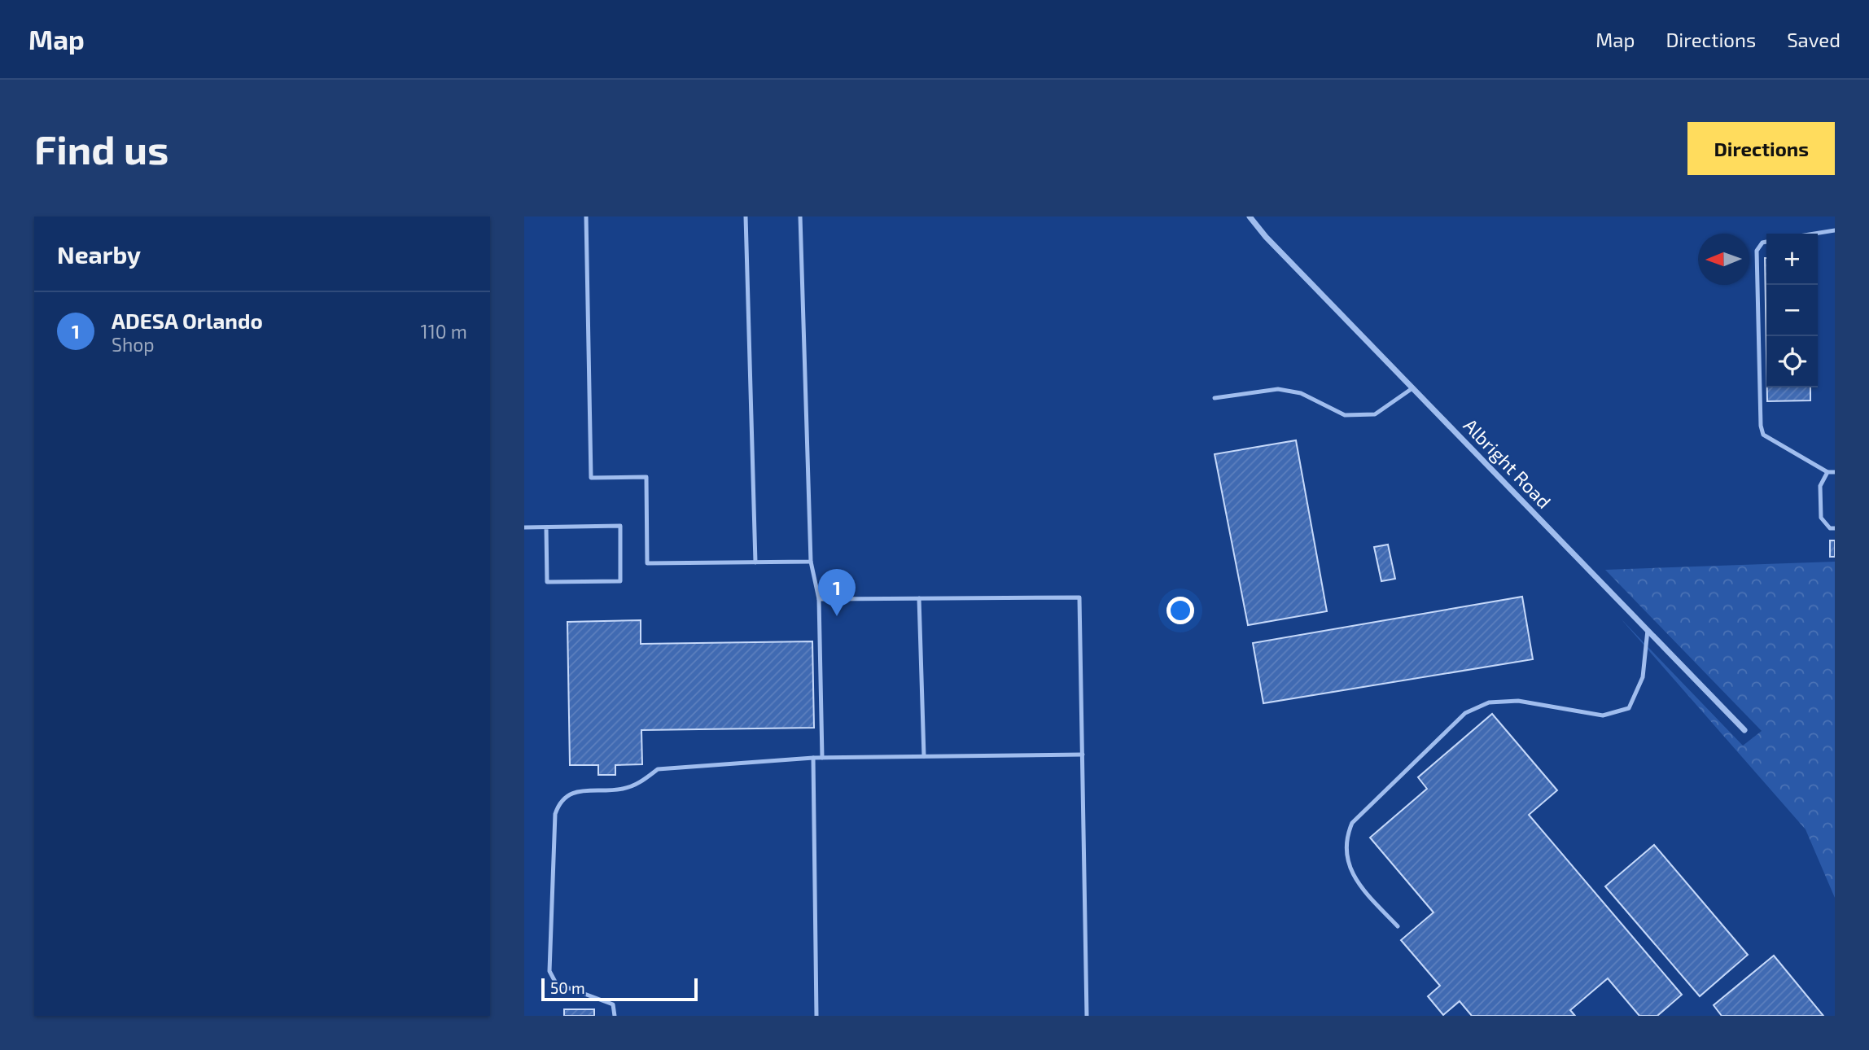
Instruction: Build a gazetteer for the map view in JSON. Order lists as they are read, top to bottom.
{
  "streets": {
    "street": ["Albright Road"]
  },
  "scale_bar": "50 m",
  "north": "left",
  "page": {
    "header": "Map",
    "nav": ["Map", "Directions", "Saved"],
    "buttons": "Directions",
    "title": "Find us",
    "heading": "Nearby",
    "map_buttons": ["+", "−"],
    "list": [
      {
        "mark": "1",
        "name": "ADESA Orlando",
        "note": "Shop",
        "value": "110 m"
      }
    ],
    "pins": "1",
    "scale": "50 m"
  }
}
